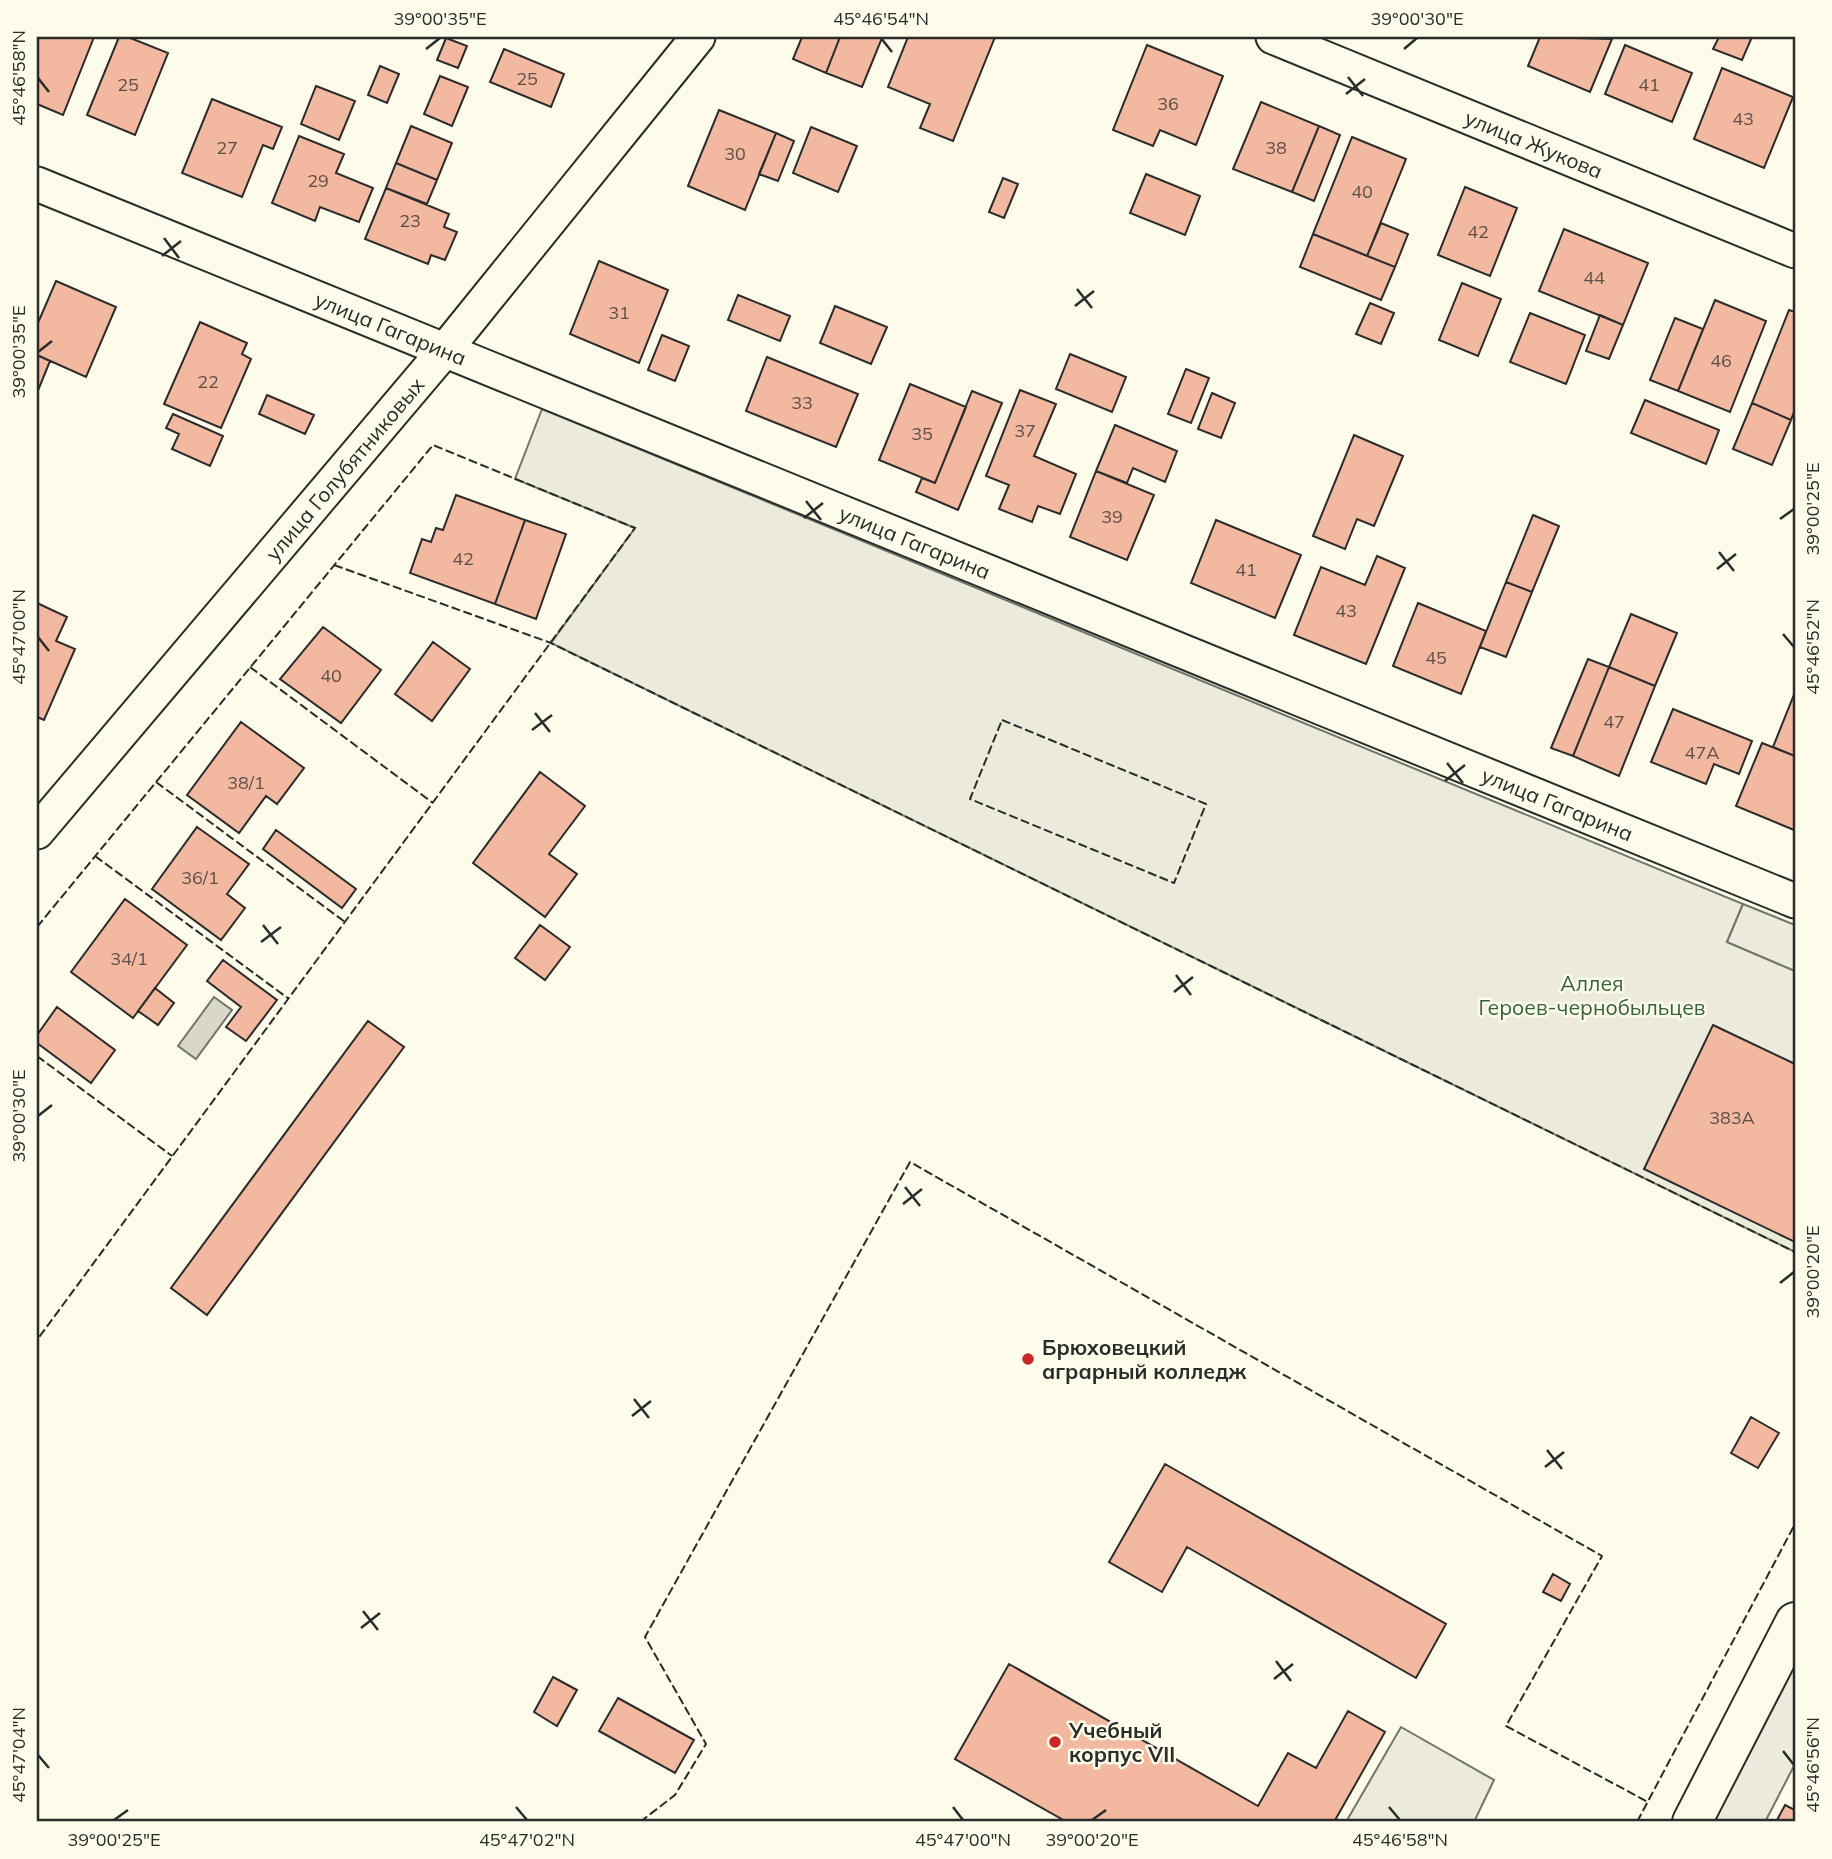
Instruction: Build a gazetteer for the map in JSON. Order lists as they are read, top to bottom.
{
  "streets": {
    "street": ["улица Жукова", "улица Гагарина", "улица Голубятниковых"]
  },
  "crossings": [
    ["улица Гагарина", "улица Голубятниковых"]
  ],
  "parks": ["Аллея Героев-чернобыльцев"],
  "places": ["Брюховецкий аграрный колледж", "Учебный корпус VII"],
  "house_numbers": [
    "25",
    "25",
    "41",
    "36",
    "43",
    "27",
    "38",
    "30",
    "29",
    "40",
    "23",
    "42",
    "44",
    "31",
    "46",
    "22",
    "33",
    "37",
    "35",
    "39",
    "42",
    "41",
    "43",
    "45",
    "40",
    "47",
    "47А",
    "38/1",
    "36/1",
    "34/1",
    "383А"
  ],
  "coordinates": [
    "39°00'35\"E",
    "45°46'54\"N",
    "39°00'30\"E",
    "45°46'58\"N",
    "39°00'25\"E",
    "45°47'00\"N",
    "45°46'52\"N",
    "39°00'20\"E",
    "45°47'04\"N",
    "45°46'56\"N",
    "45°47'02\"N"
  ]
}
